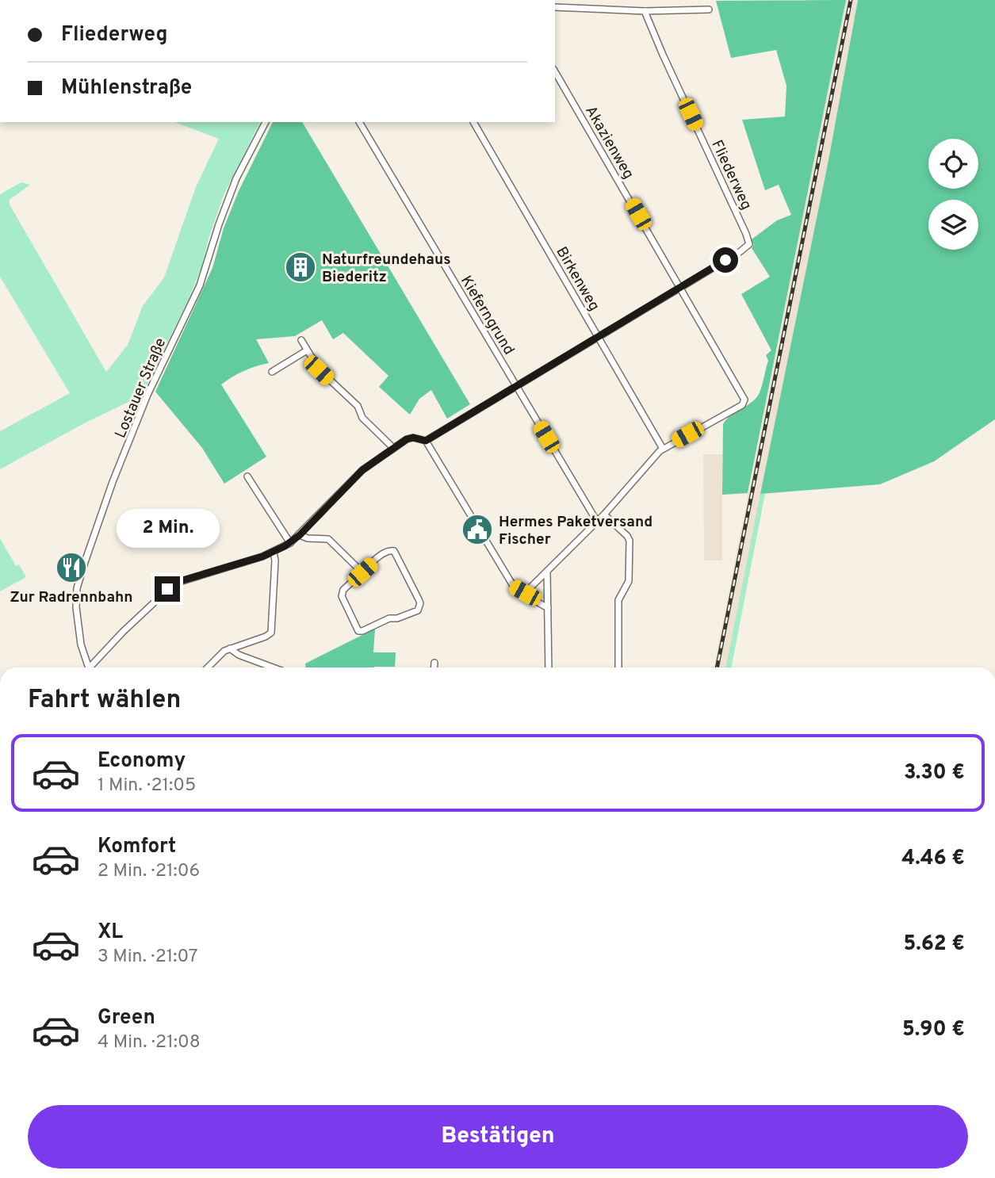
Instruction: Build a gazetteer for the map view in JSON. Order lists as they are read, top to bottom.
{
  "streets": {
    "street": [
      "Akazienweg",
      "Fliederweg",
      "Birkenweg",
      "Kieferngrund",
      "Lostauer Straße"
    ]
  },
  "crossings": [
    ["Akazienweg", "Fliederweg"],
    ["Akazienweg", "Birkenweg"],
    ["Fliederweg", "Birkenweg"],
    ["Fliederweg", "Kieferngrund"]
  ],
  "places": {
    "building": ["Naturfreundehaus Biederitz"],
    "public building": ["Hermes Paketversand Fischer"],
    "restaurant": ["Zur Radrennbahn"]
  },
  "page": {
    "banner": ["Fliederweg", "Mühlenstraße"],
    "bubble": "2 Min.",
    "heading": "Fahrt wählen",
    "list": [
      {
        "name": "Economy",
        "note": "1 Min. · 21:05",
        "value": "3.30 €"
      },
      {
        "name": "Komfort",
        "note": "2 Min. · 21:06",
        "value": "4.46 €"
      },
      {
        "name": "XL",
        "note": "3 Min. · 21:07",
        "value": "5.62 €"
      },
      {
        "name": "Green",
        "note": "4 Min. · 21:08",
        "value": "5.90 €"
      }
    ],
    "buttons": "Bestätigen"
  }
}
